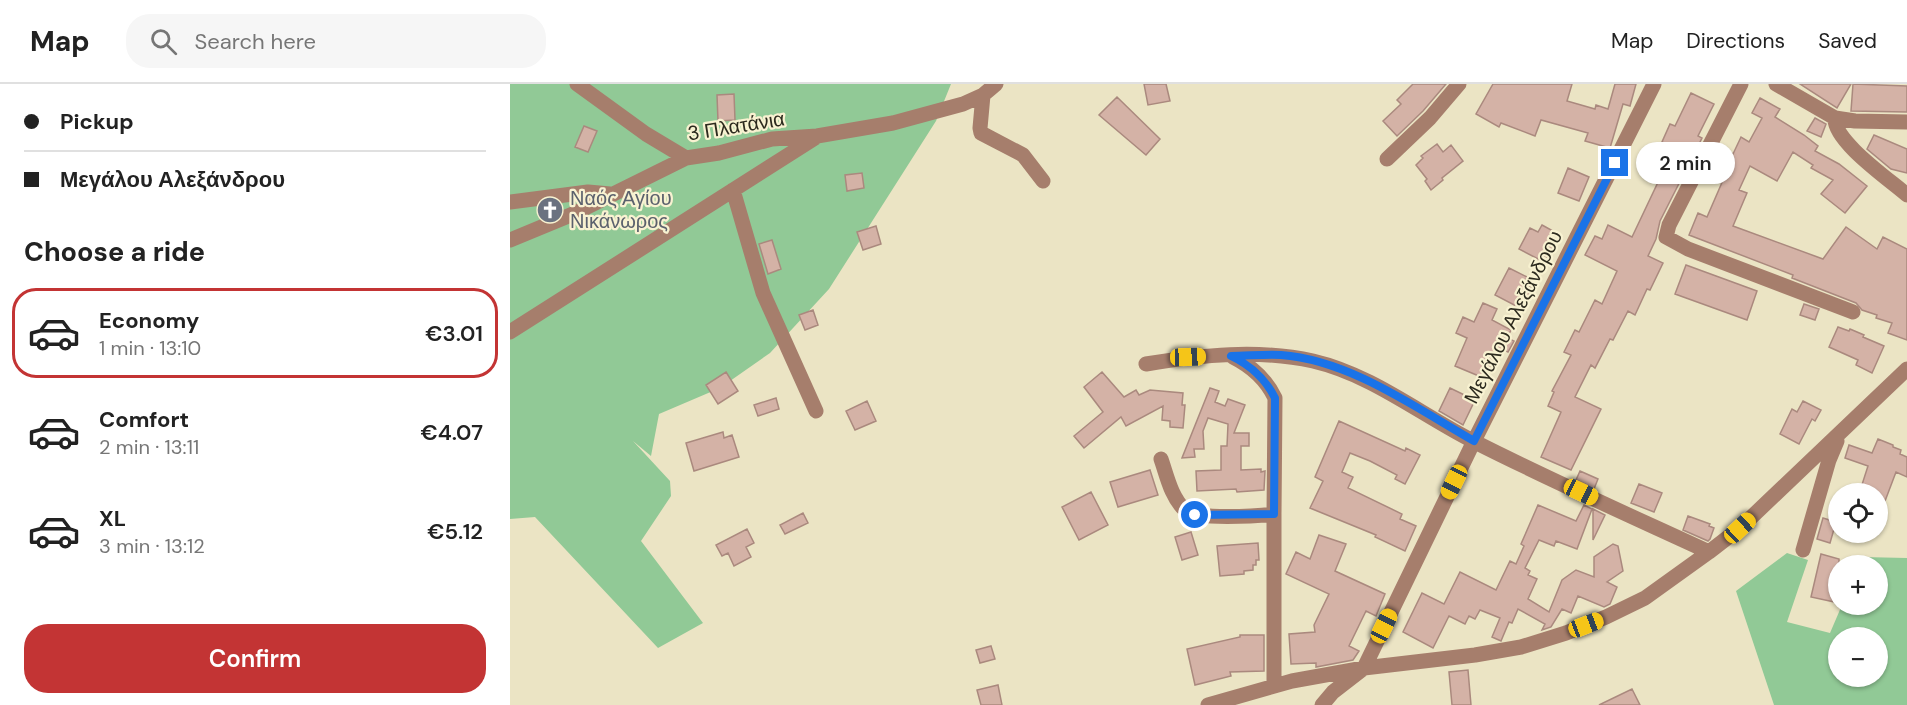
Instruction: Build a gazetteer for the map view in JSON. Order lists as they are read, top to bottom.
{
  "streets": {
    "street": ["3 Πλατάνια", "Μεγάλου Αλεξάνδρου"]
  },
  "places": {
    "church": ["Ναός Αγίου Νικάνωρος"]
  },
  "page": {
    "header": "Map",
    "search": "Search here",
    "nav": ["Map", "Directions", "Saved"],
    "banner": ["Pickup", "Μεγάλου Αλεξάνδρου"],
    "bubble": "2 min",
    "heading": "Choose a ride",
    "list": [
      {
        "name": "Economy",
        "note": "1 min · 13:10",
        "value": "€3.01"
      },
      {
        "name": "Comfort",
        "note": "2 min · 13:11",
        "value": "€4.07"
      },
      {
        "name": "XL",
        "note": "3 min · 13:12",
        "value": "€5.12"
      }
    ],
    "map_buttons": ["+", "−"],
    "buttons": "Confirm"
  }
}
